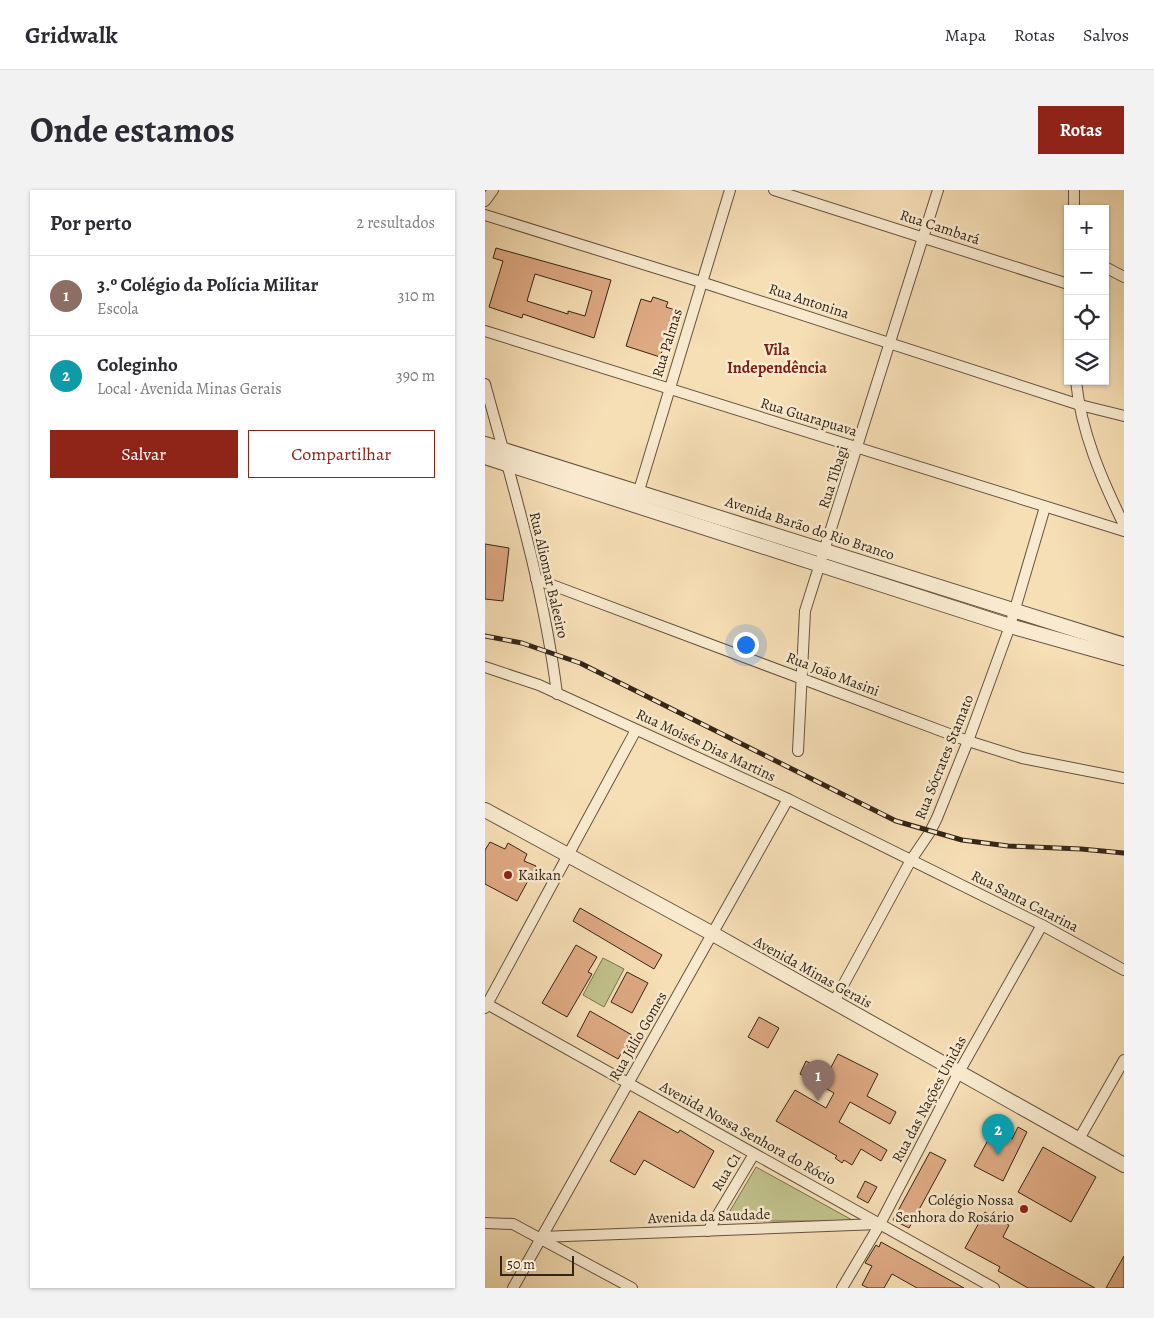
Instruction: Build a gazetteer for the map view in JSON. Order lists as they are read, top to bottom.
{
  "streets": {
    "street": [
      "Rua Cambará",
      "Rua Antonina",
      "Rua Palmas",
      "Rua Guarapuava",
      "Rua Tibagi",
      "Avenida Barão do Rio Branco",
      "Rua Aliomar Baleeiro",
      "Rua João Masini",
      "Rua Moisés Dias Martins",
      "Rua Sócrates Stamato",
      "Rua Santa Catarina",
      "Avenida Minas Gerais",
      "Rua Júlio Gomes",
      "Rua das Nações Unidas",
      "Avenida Nossa Senhora do Rócio",
      "Rua C1",
      "Avenida da Saudade"
    ]
  },
  "crossings": [
    ["Rua Cambará", "Rua Tibagi"],
    ["Rua Antonina", "Rua Palmas"],
    ["Rua Antonina", "Rua Tibagi"],
    ["Rua Palmas", "Rua Guarapuava"],
    ["Rua Palmas", "Avenida Barão do Rio Branco"],
    ["Rua Guarapuava", "Rua Tibagi"],
    ["Rua Guarapuava", "Rua Sócrates Stamato"],
    ["Rua Tibagi", "Avenida Barão do Rio Branco"],
    ["Rua Tibagi", "Rua João Masini"],
    ["Avenida Barão do Rio Branco", "Rua Aliomar Baleeiro"],
    ["Avenida Barão do Rio Branco", "Rua Sócrates Stamato"],
    ["Rua Aliomar Baleeiro", "Rua João Masini"],
    ["Rua Aliomar Baleeiro", "Rua Moisés Dias Martins"],
    ["Rua João Masini", "Rua Sócrates Stamato"],
    ["Rua Moisés Dias Martins", "Rua Sócrates Stamato"],
    ["Rua Moisés Dias Martins", "Rua Santa Catarina"],
    ["Rua Moisés Dias Martins", "Rua Júlio Gomes"],
    ["Rua Sócrates Stamato", "Rua Santa Catarina"],
    ["Rua Sócrates Stamato", "Avenida Minas Gerais"],
    ["Rua Santa Catarina", "Rua das Nações Unidas"],
    ["Avenida Minas Gerais", "Rua Júlio Gomes"],
    ["Avenida Minas Gerais", "Rua das Nações Unidas"],
    ["Rua Júlio Gomes", "Avenida Nossa Senhora do Rócio"],
    ["Rua Júlio Gomes", "Avenida da Saudade"],
    ["Rua das Nações Unidas", "Avenida Nossa Senhora do Rócio"],
    ["Rua das Nações Unidas", "Avenida da Saudade"],
    ["Avenida Nossa Senhora do Rócio", "Rua C1"],
    ["Avenida Nossa Senhora do Rócio", "Avenida da Saudade"],
    ["Rua C1", "Avenida da Saudade"]
  ],
  "districts": ["Vila Independência"],
  "places": ["Kaikan", "Colégio Nossa Senhora do Rosário"],
  "scale_bar": "50 m",
  "page": {
    "header": "Gridwalk",
    "nav": ["Mapa", "Rotas", "Salvos"],
    "title": "Onde estamos",
    "buttons": [
      "Rotas",
      ["Salvar", "Compartilhar"]
    ],
    "heading": ["Por perto", "2 resultados"],
    "map_buttons": ["+", "−"],
    "list": [
      {
        "mark": "1",
        "name": "3.º Colégio da Polícia Militar",
        "note": "Escola",
        "value": "310 m"
      },
      {
        "mark": "2",
        "name": "Coleginho",
        "note": "Local · Avenida Minas Gerais",
        "value": "390 m"
      }
    ],
    "pins": ["1", "2"],
    "scale": "50 m"
  }
}
